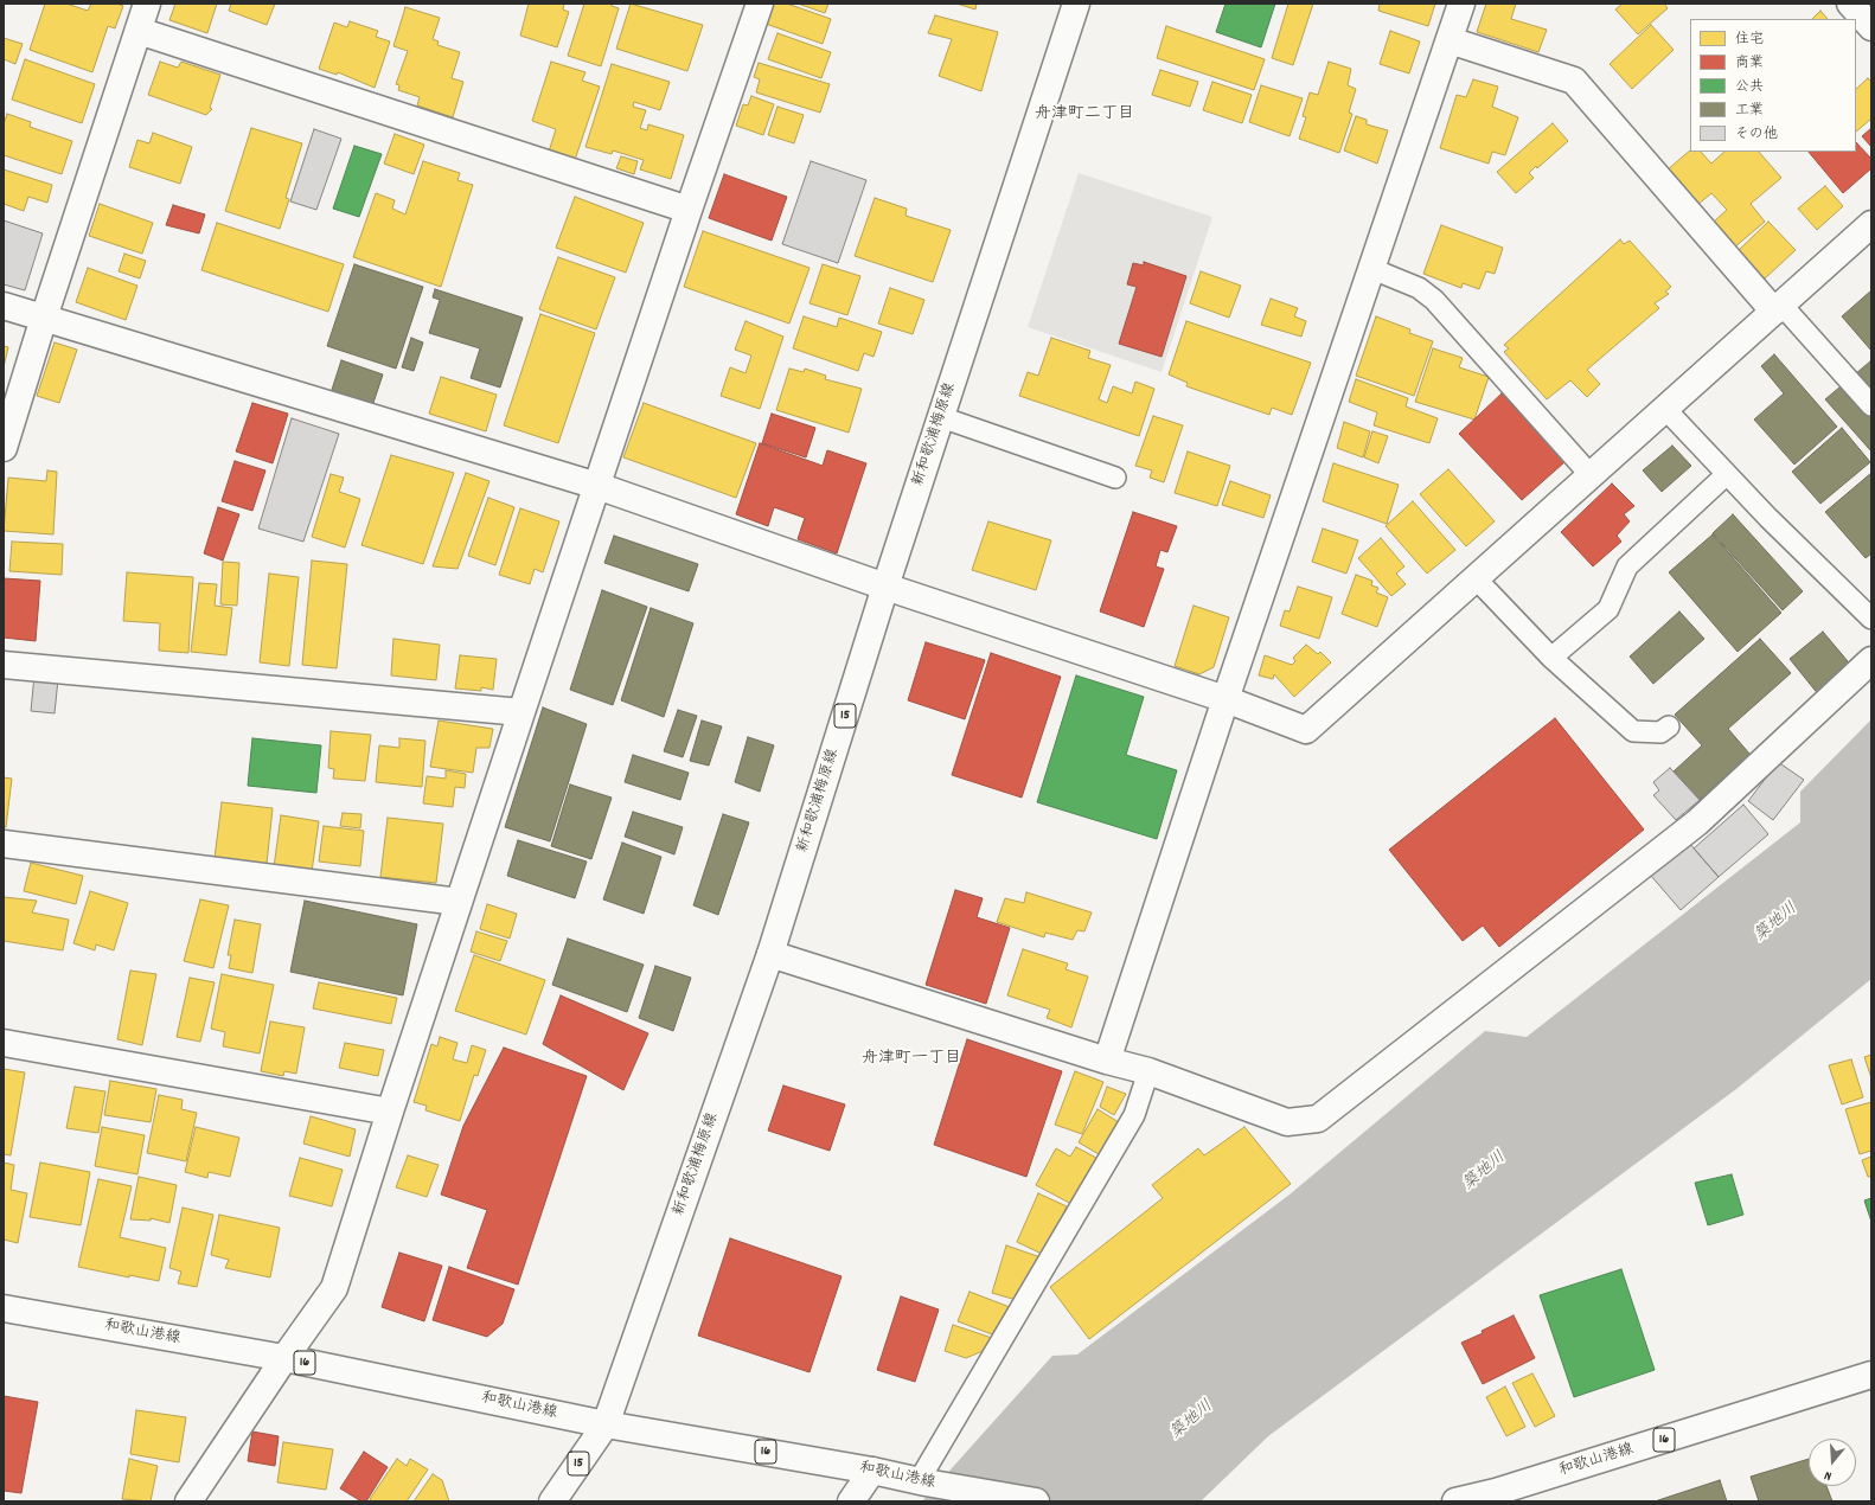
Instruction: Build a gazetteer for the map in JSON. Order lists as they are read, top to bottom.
{
  "streets": {
    "street": [
      "新和歌浦梅原線",
      "15",
      "和歌山港線",
      "16"
    ]
  },
  "crossings": [
    ["新和歌浦梅原線", "和歌山港線"]
  ],
  "districts": ["舟津町二丁目", "舟津町一丁目"],
  "water": ["築地川"],
  "legend": [
    "住宅",
    "商業",
    "公共",
    "工業",
    "その他"
  ],
  "north": "bottom"
}
